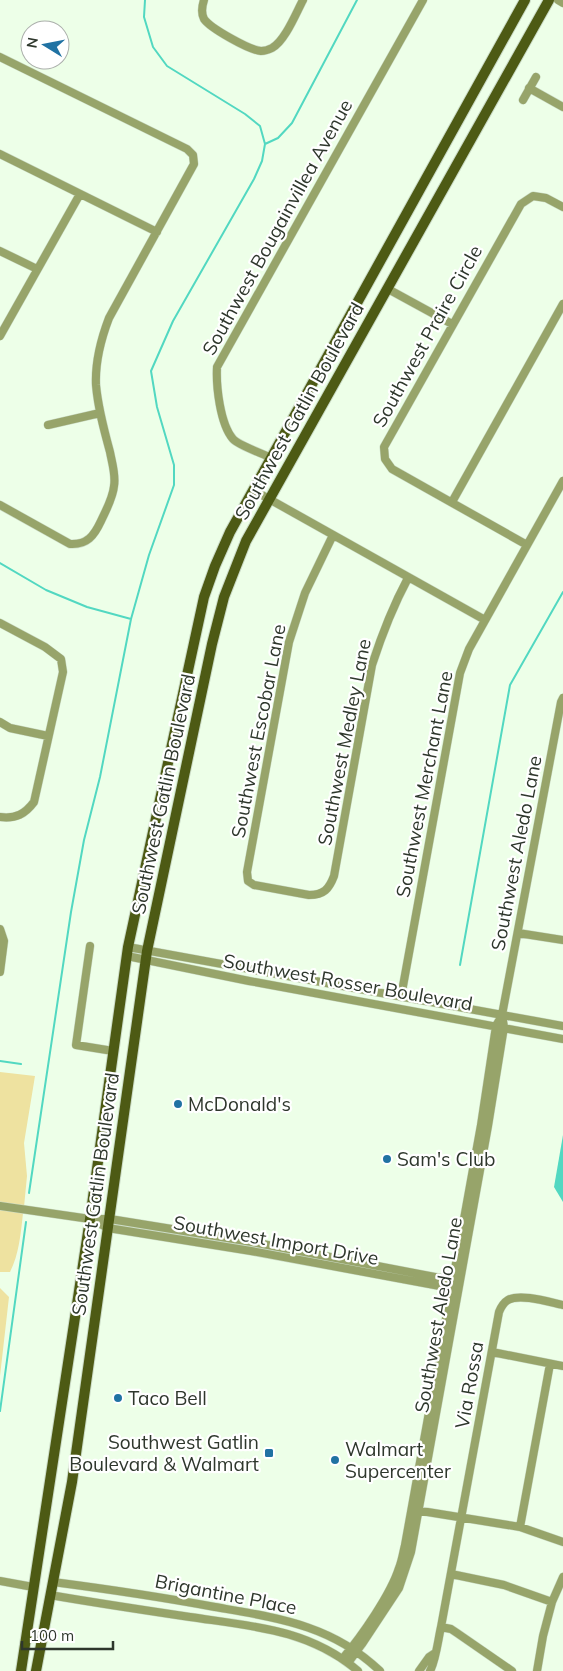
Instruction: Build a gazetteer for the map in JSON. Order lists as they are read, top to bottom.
{
  "streets": {
    "main road": ["Southwest Gatlin Boulevard"],
    "street": [
      "Southwest Bougainvillea Avenue",
      "Southwest Praire Circle",
      "Southwest Escobar Lane",
      "Southwest Medley Lane",
      "Southwest Merchant Lane",
      "Southwest Aledo Lane",
      "Southwest Rosser Boulevard",
      "Southwest Import Drive",
      "Via Rossa",
      "Brigantine Place"
    ]
  },
  "crossings": [
    ["Southwest Bougainvillea Avenue", "Southwest Gatlin Boulevard"],
    ["Southwest Praire Circle", "Southwest Merchant Lane"],
    ["Southwest Gatlin Boulevard", "Southwest Rosser Boulevard"],
    ["Southwest Gatlin Boulevard", "Southwest Import Drive"],
    ["Southwest Gatlin Boulevard", "Brigantine Place"],
    ["Southwest Escobar Lane", "Southwest Medley Lane"],
    ["Southwest Merchant Lane", "Southwest Rosser Boulevard"],
    ["Southwest Aledo Lane", "Southwest Rosser Boulevard"],
    ["Southwest Aledo Lane", "Southwest Import Drive"],
    ["Southwest Aledo Lane", "Brigantine Place"]
  ],
  "places": {
    "other": [
      "McDonald's",
      "Sam's Club",
      "Taco Bell",
      "Walmart Supercenter"
    ],
    "transit": ["Southwest Gatlin Boulevard & Walmart"]
  },
  "scale_bar": "100 m",
  "north": "left"
}
